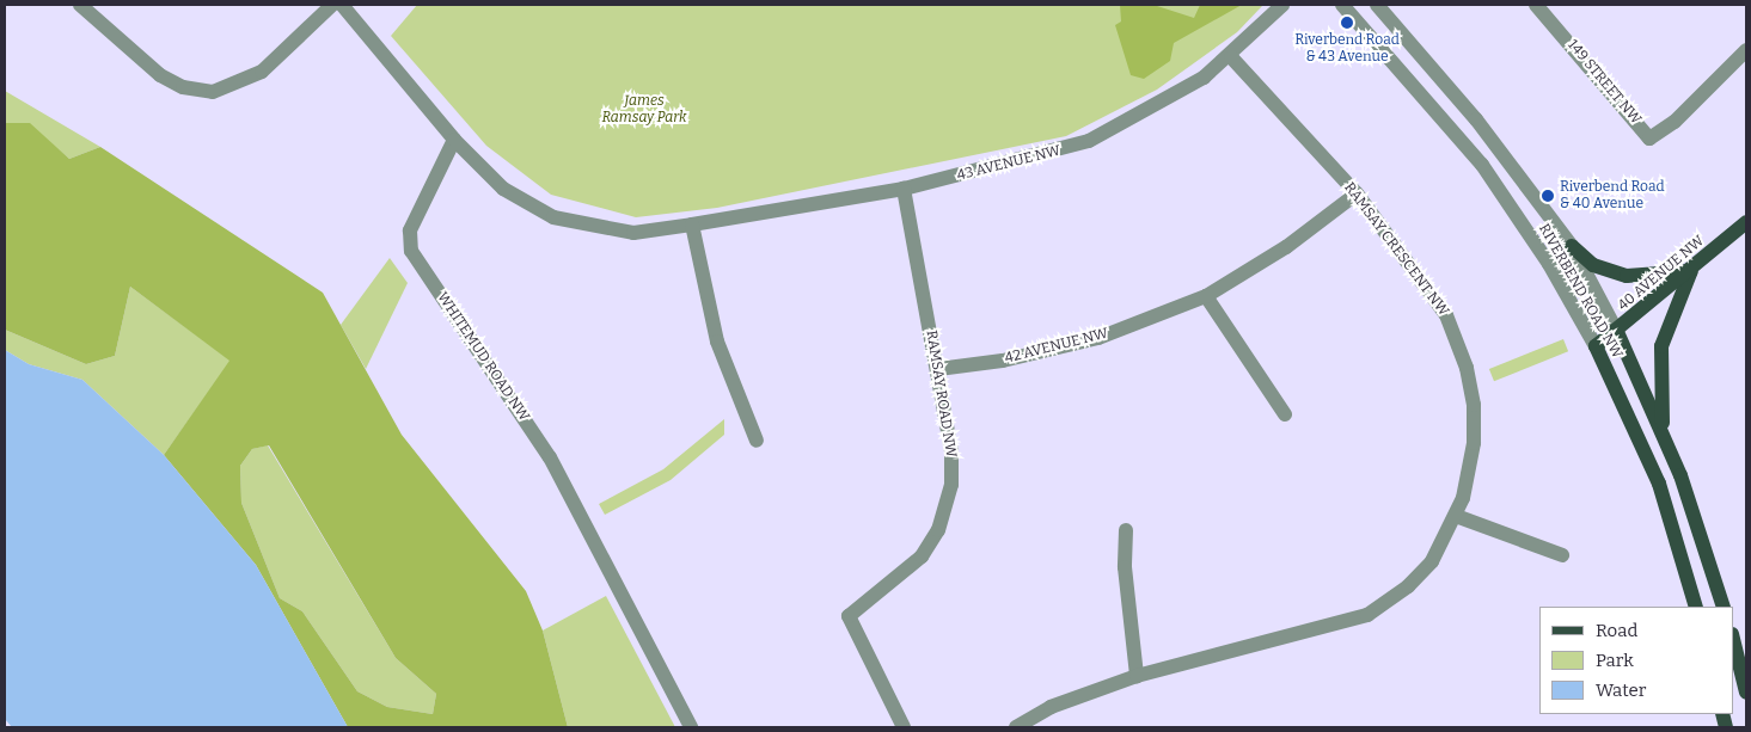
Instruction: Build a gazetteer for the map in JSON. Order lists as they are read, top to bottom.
{
  "streets": {
    "main road": ["40 AVENUE NW", "RIVERBEND ROAD NW"],
    "street": [
      "149 STREET NW",
      "43 AVENUE NW",
      "RAMSAY CRESCENT NW",
      "42 AVENUE NW",
      "WHITEMUD ROAD NW",
      "RAMSAY ROAD NW"
    ]
  },
  "crossings": [
    ["43 AVENUE NW", "RAMSAY CRESCENT NW"],
    ["43 AVENUE NW", "WHITEMUD ROAD NW"],
    ["43 AVENUE NW", "RAMSAY ROAD NW"],
    ["RAMSAY CRESCENT NW", "42 AVENUE NW"],
    ["40 AVENUE NW", "RIVERBEND ROAD NW"],
    ["42 AVENUE NW", "RAMSAY ROAD NW"]
  ],
  "parks": ["James Ramsay Park"],
  "places": ["Riverbend Road & 43 Avenue", "Riverbend Road & 40 Avenue"],
  "legend": ["Road", "Park", "Water"]
}
